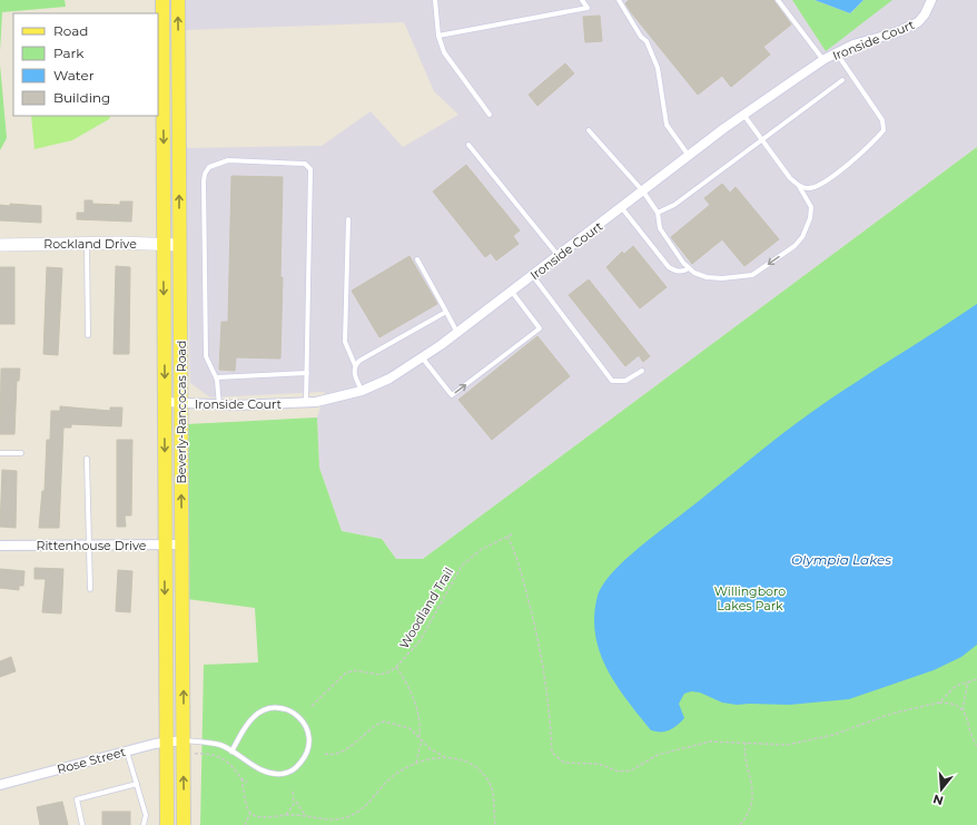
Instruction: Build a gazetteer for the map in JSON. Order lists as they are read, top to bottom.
{
  "streets": {
    "main road": ["Beverly-Rancocas Road"],
    "street": [
      "Ironside Court",
      "Rockland Drive",
      "Rittenhouse Drive",
      "Rose Street"
    ],
    "path": ["Woodland Trail"]
  },
  "crossings": [
    ["Ironside Court", "Beverly-Rancocas Road"],
    ["Rockland Drive", "Beverly-Rancocas Road"],
    ["Beverly-Rancocas Road", "Rittenhouse Drive"],
    ["Beverly-Rancocas Road", "Rose Street"]
  ],
  "water": ["Olympia Lakes"],
  "parks": ["Willingboro Lakes Park"],
  "legend": [
    "Road",
    "Park",
    "Water",
    "Building"
  ],
  "north": "bottom"
}
